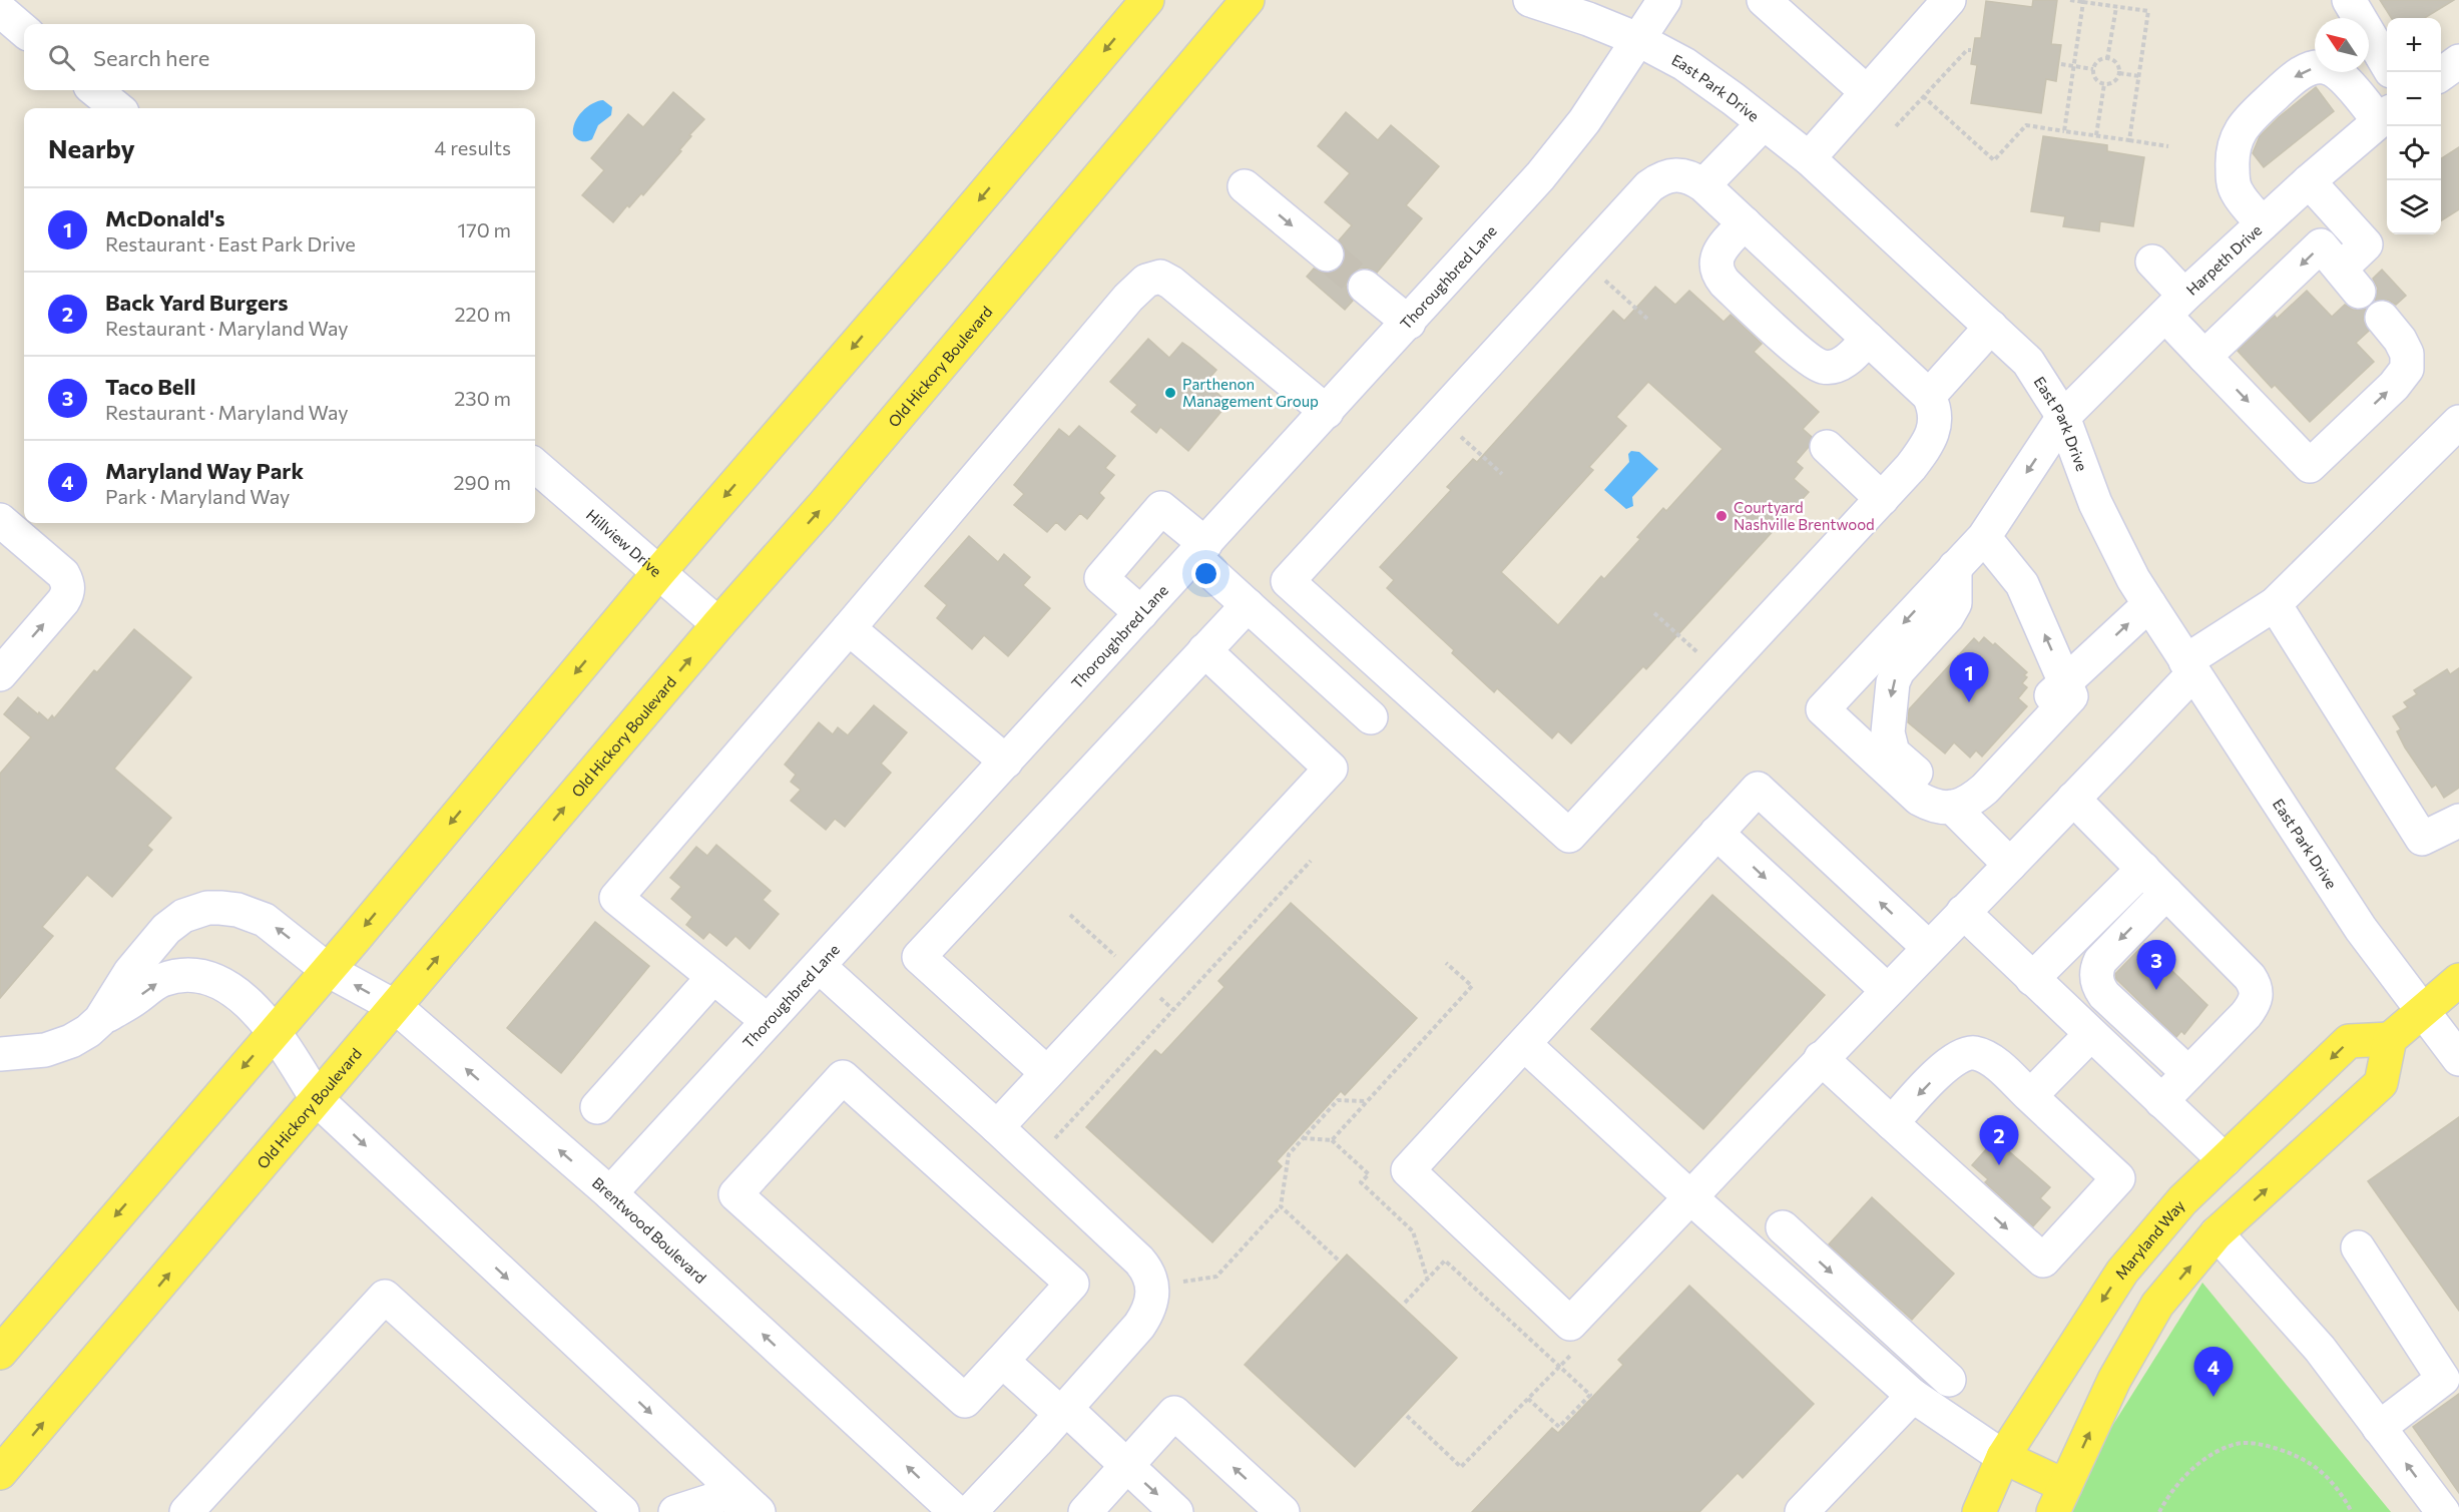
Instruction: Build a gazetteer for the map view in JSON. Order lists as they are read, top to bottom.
{
  "streets": {
    "main road": ["Old Hickory Boulevard", "Maryland Way"],
    "street": [
      "East Park Drive",
      "Harpeth Drive",
      "Thoroughbred Lane",
      "Hillview Drive",
      "Brentwood Boulevard"
    ]
  },
  "crossings": [
    ["East Park Drive", "Harpeth Drive"],
    ["East Park Drive", "Thoroughbred Lane"],
    ["Thoroughbred Lane", "Brentwood Boulevard"],
    ["Old Hickory Boulevard", "Hillview Drive"],
    ["Old Hickory Boulevard", "Brentwood Boulevard"]
  ],
  "places": ["Parthenon Management Group", "Courtyard Nashville Brentwood"],
  "north": "top left",
  "page": {
    "map_buttons": ["+", "−"],
    "search": "Search here",
    "heading": ["Nearby", "4 results"],
    "list": [
      {
        "mark": "1",
        "name": "McDonald's",
        "note": "Restaurant · East Park Drive",
        "value": "170 m"
      },
      {
        "mark": "2",
        "name": "Back Yard Burgers",
        "note": "Restaurant · Maryland Way",
        "value": "220 m"
      },
      {
        "mark": "3",
        "name": "Taco Bell",
        "note": "Restaurant · Maryland Way",
        "value": "230 m"
      },
      {
        "mark": "4",
        "name": "Maryland Way Park",
        "note": "Park · Maryland Way",
        "value": "290 m"
      }
    ],
    "pins": [
      "1",
      "3",
      "2",
      "4"
    ]
  }
}
